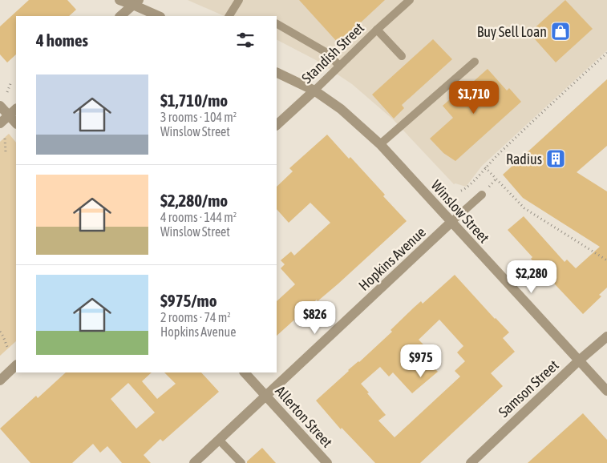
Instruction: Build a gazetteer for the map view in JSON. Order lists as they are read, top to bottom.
{
  "streets": {
    "street": [
      "Standish Street",
      "Winslow Street",
      "Hopkins Avenue",
      "Samson Street",
      "Allerton Street"
    ]
  },
  "crossings": [
    ["Standish Street", "Winslow Street"],
    ["Winslow Street", "Hopkins Avenue"],
    ["Winslow Street", "Samson Street"],
    ["Hopkins Avenue", "Allerton Street"]
  ],
  "places": {
    "shop": ["Buy Sell Loan"],
    "building": ["Radius"]
  },
  "page": {
    "heading": "4 homes",
    "list": [
      {
        "name": "$1,710/mo",
        "note": "3 rooms · 104 m² · Winslow Street"
      },
      {
        "name": "$2,280/mo",
        "note": "4 rooms · 144 m² · Winslow Street"
      },
      {
        "name": "$975/mo",
        "note": "2 rooms · 74 m² · Hopkins Avenue"
      }
    ],
    "price": [
      "$1,710",
      "$2,280",
      "$826",
      "$975"
    ]
  }
}
